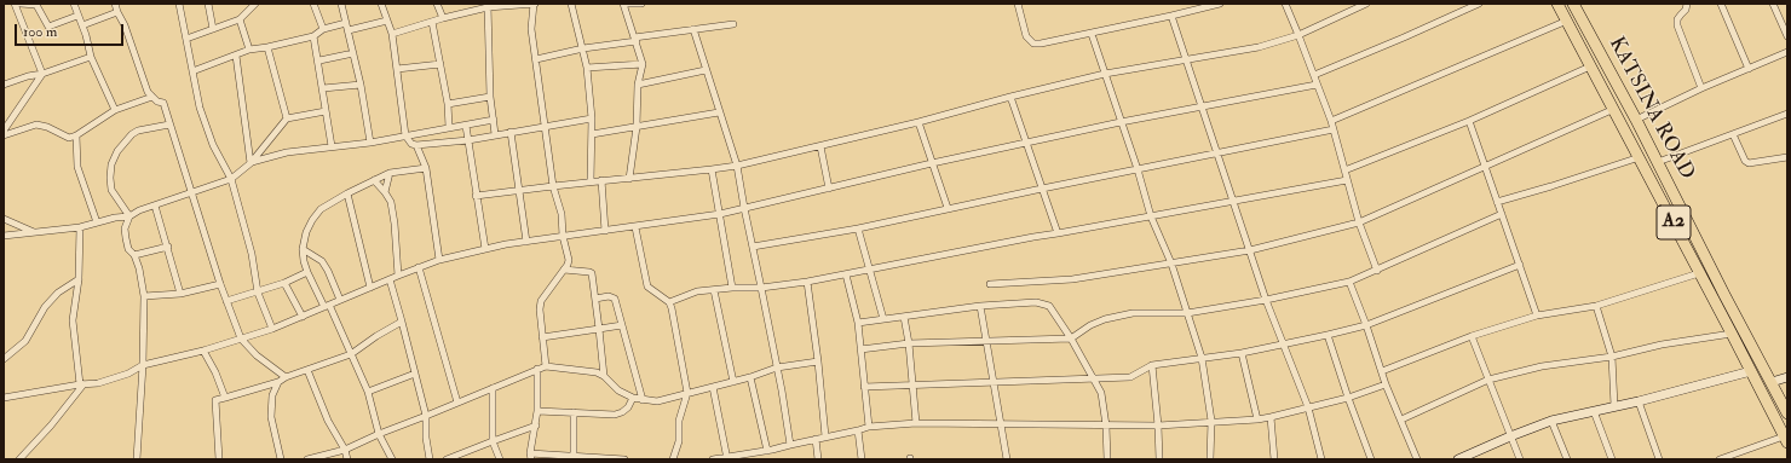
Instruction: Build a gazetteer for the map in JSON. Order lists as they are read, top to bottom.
{
  "streets": {
    "highway": ["KATSINA ROAD", "A2"]
  },
  "scale_bar": "100 m"
}
